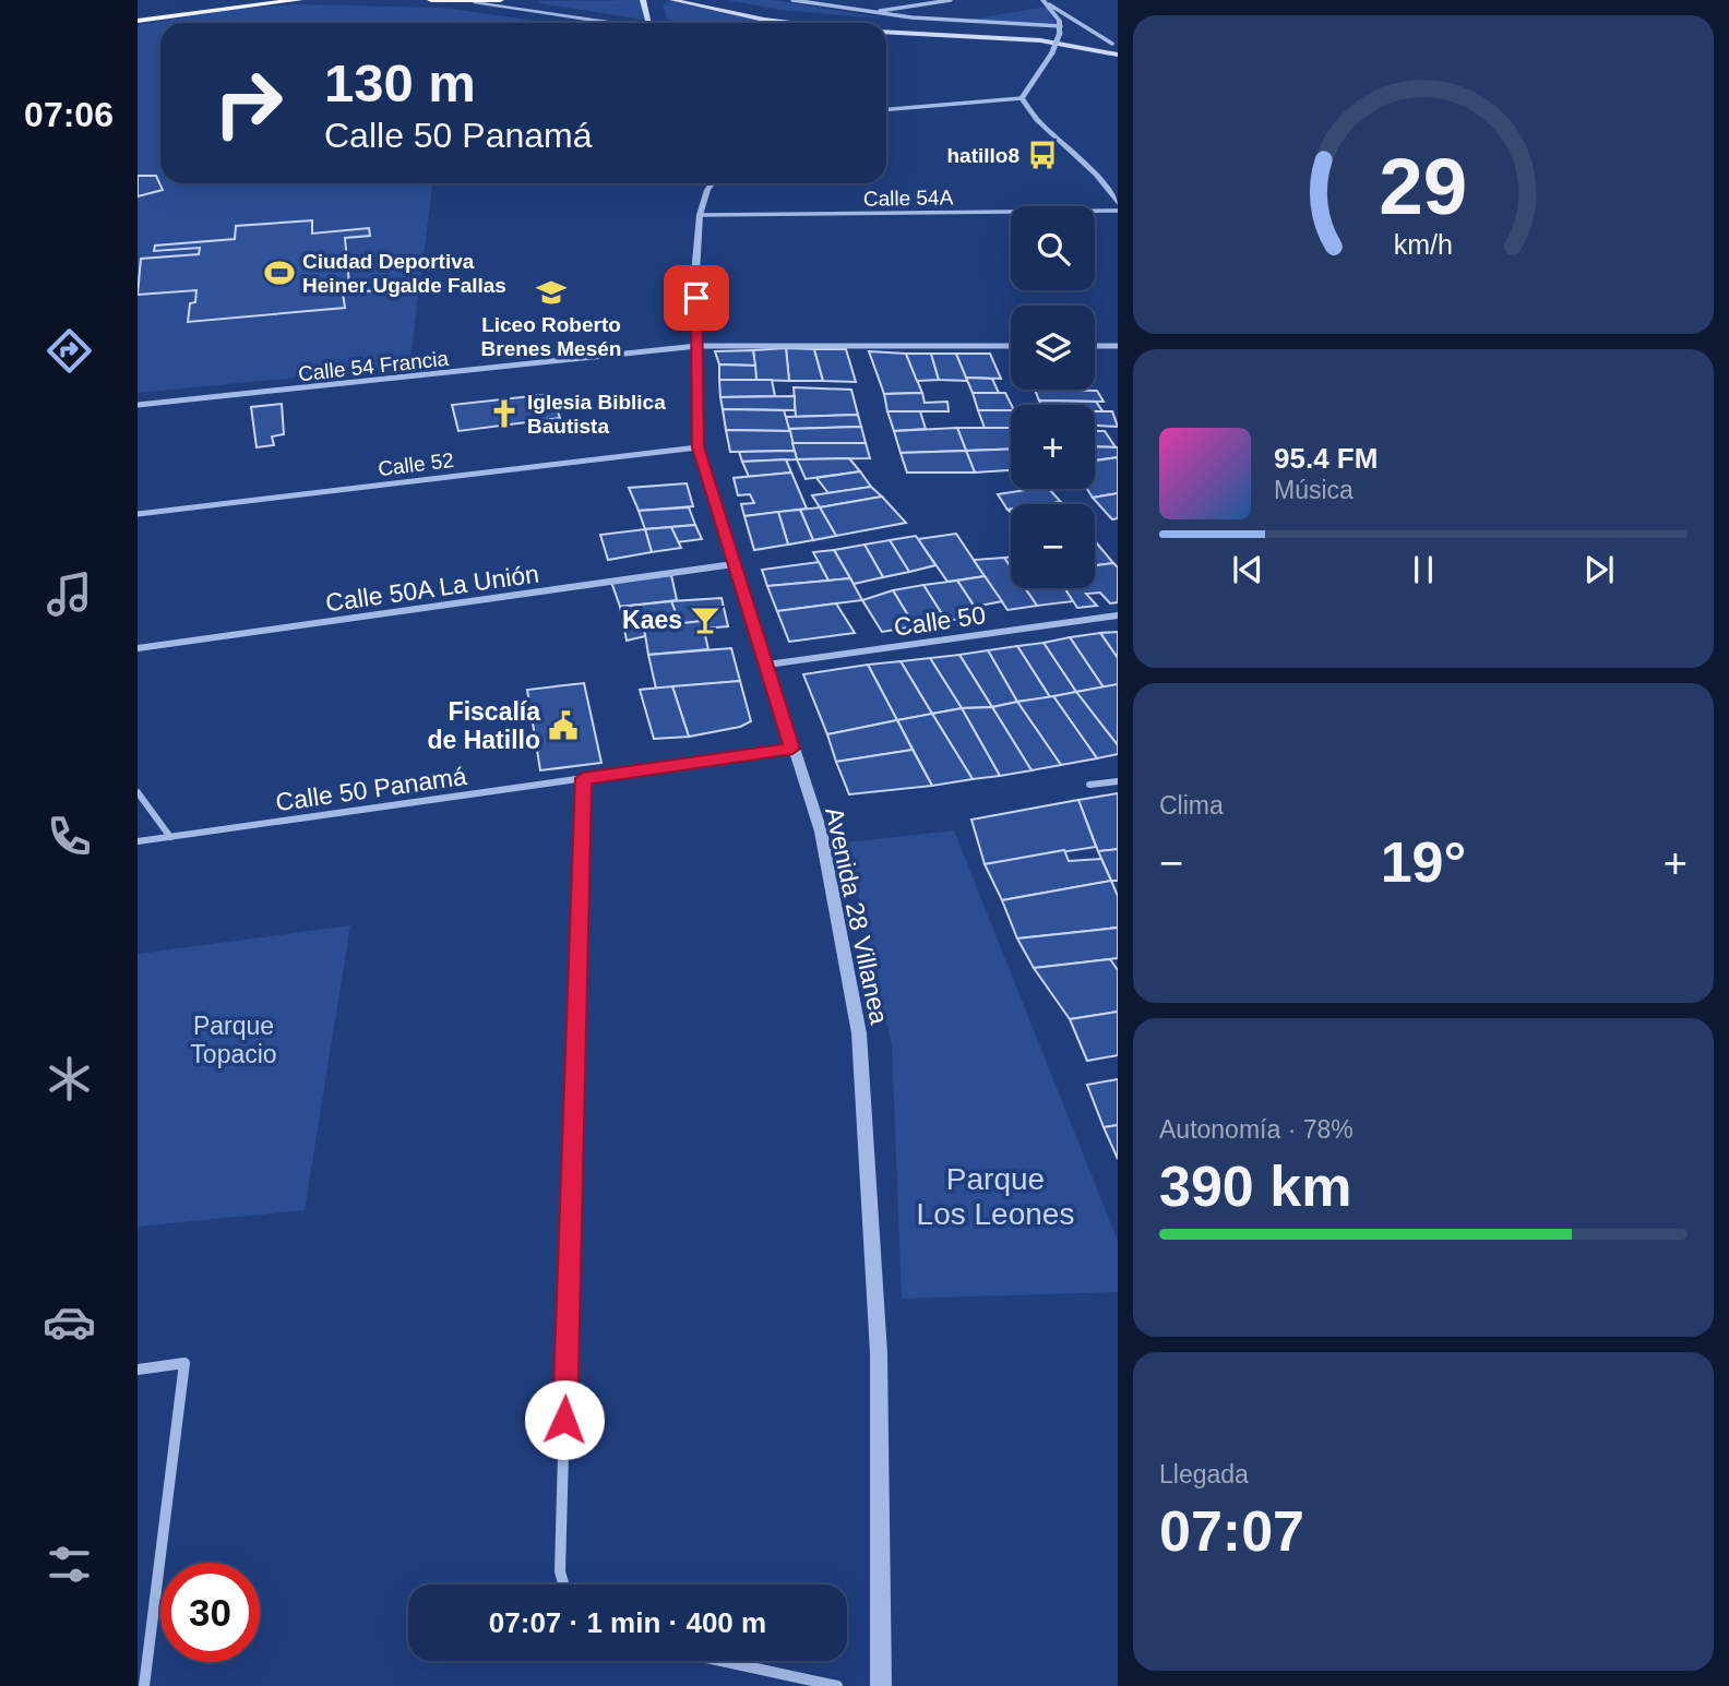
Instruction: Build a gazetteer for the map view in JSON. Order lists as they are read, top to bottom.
{
  "streets": {
    "street": [
      "Calle 54A",
      "Calle 54 Francia",
      "Calle 52",
      "Calle 50A La Unión",
      "Calle 50",
      "Calle 50 Panamá",
      "Avenida 28 Villanea"
    ]
  },
  "crossings": [
    ["Calle 54A", "Avenida 28 Villanea"],
    ["Calle 54 Francia", "Avenida 28 Villanea"],
    ["Calle 52", "Avenida 28 Villanea"],
    ["Calle 50A La Unión", "Avenida 28 Villanea"],
    ["Calle 50", "Avenida 28 Villanea"],
    ["Calle 50 Panamá", "Avenida 28 Villanea"]
  ],
  "parks": ["Parque Topacio", "Parque Los Leones"],
  "places": {
    "bus stop": ["hatillo8"],
    "sports": ["Ciudad Deportiva Heiner Ugalde Fallas"],
    "school or university": ["Liceo Roberto Brenes Mesén"],
    "church": ["Iglesia Biblica Bautista"],
    "bar": ["Kaes"],
    "public building": ["Fiscalía de Hatillo"]
  },
  "page": {
    "tabs": "07:06",
    "turn": ["130 m", "Calle 50 Panamá"],
    "map_buttons": ["+", "−"],
    "song": ["95.4 FM", "Música"],
    "tile": [
      "Clima",
      ["Autonomía · 78%", "390 km"],
      ["Llegada", "07:07"]
    ],
    "heat": ["−", "19°", "+"],
    "limit": "30",
    "trip": "07:07 · 1 min · 400 m",
    "gauge": ["29", "km/h"]
  }
}
